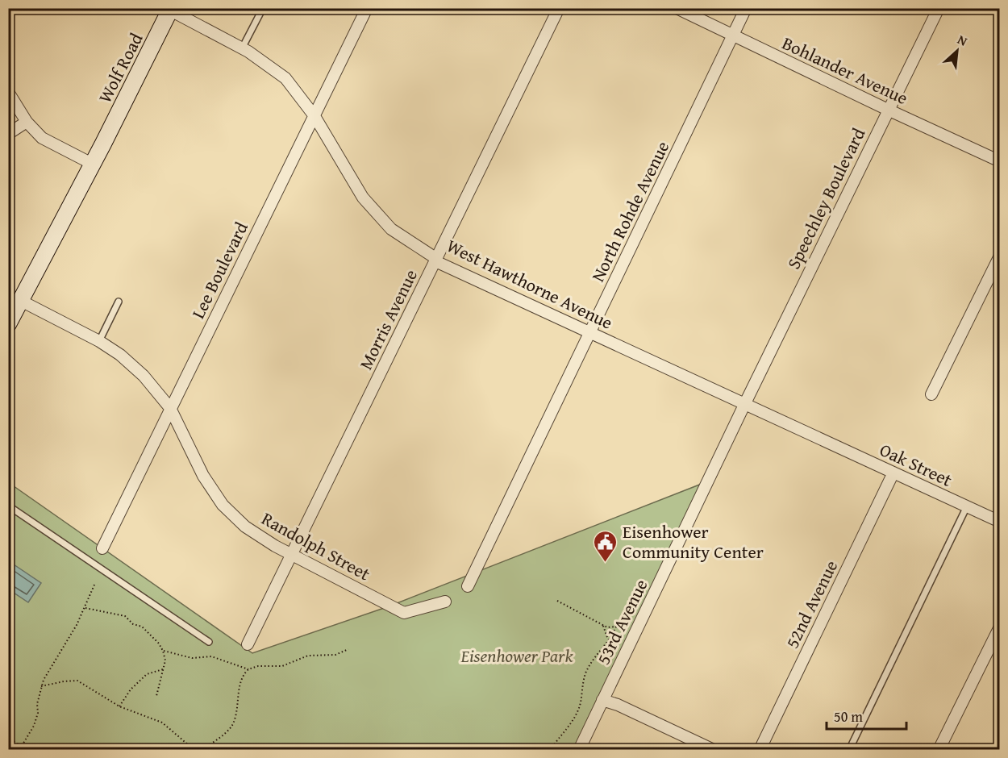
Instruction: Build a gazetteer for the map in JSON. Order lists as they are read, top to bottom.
{
  "streets": {
    "main road": ["Wolf Road"],
    "street": [
      "Bohlander Avenue",
      "Speechley Boulevard",
      "North Rohde Avenue",
      "Lee Boulevard",
      "West Hawthorne Avenue",
      "Morris Avenue",
      "Oak Street",
      "Randolph Street",
      "52nd Avenue",
      "53rd Avenue"
    ]
  },
  "crossings": [
    ["Wolf Road", "West Hawthorne Avenue"],
    ["Wolf Road", "Randolph Street"],
    ["Bohlander Avenue", "Speechley Boulevard"],
    ["Bohlander Avenue", "North Rohde Avenue"],
    ["Speechley Boulevard", "West Hawthorne Avenue"],
    ["Speechley Boulevard", "53rd Avenue"],
    ["North Rohde Avenue", "West Hawthorne Avenue"],
    ["Lee Boulevard", "West Hawthorne Avenue"],
    ["Lee Boulevard", "Randolph Street"],
    ["West Hawthorne Avenue", "Morris Avenue"],
    ["West Hawthorne Avenue", "Oak Street"],
    ["West Hawthorne Avenue", "53rd Avenue"],
    ["Morris Avenue", "Randolph Street"],
    ["Oak Street", "52nd Avenue"]
  ],
  "parks": ["Eisenhower Park"],
  "places": {
    "public building": ["Eisenhower Community Center"]
  },
  "scale_bar": "50 m",
  "north": "top right"
}
